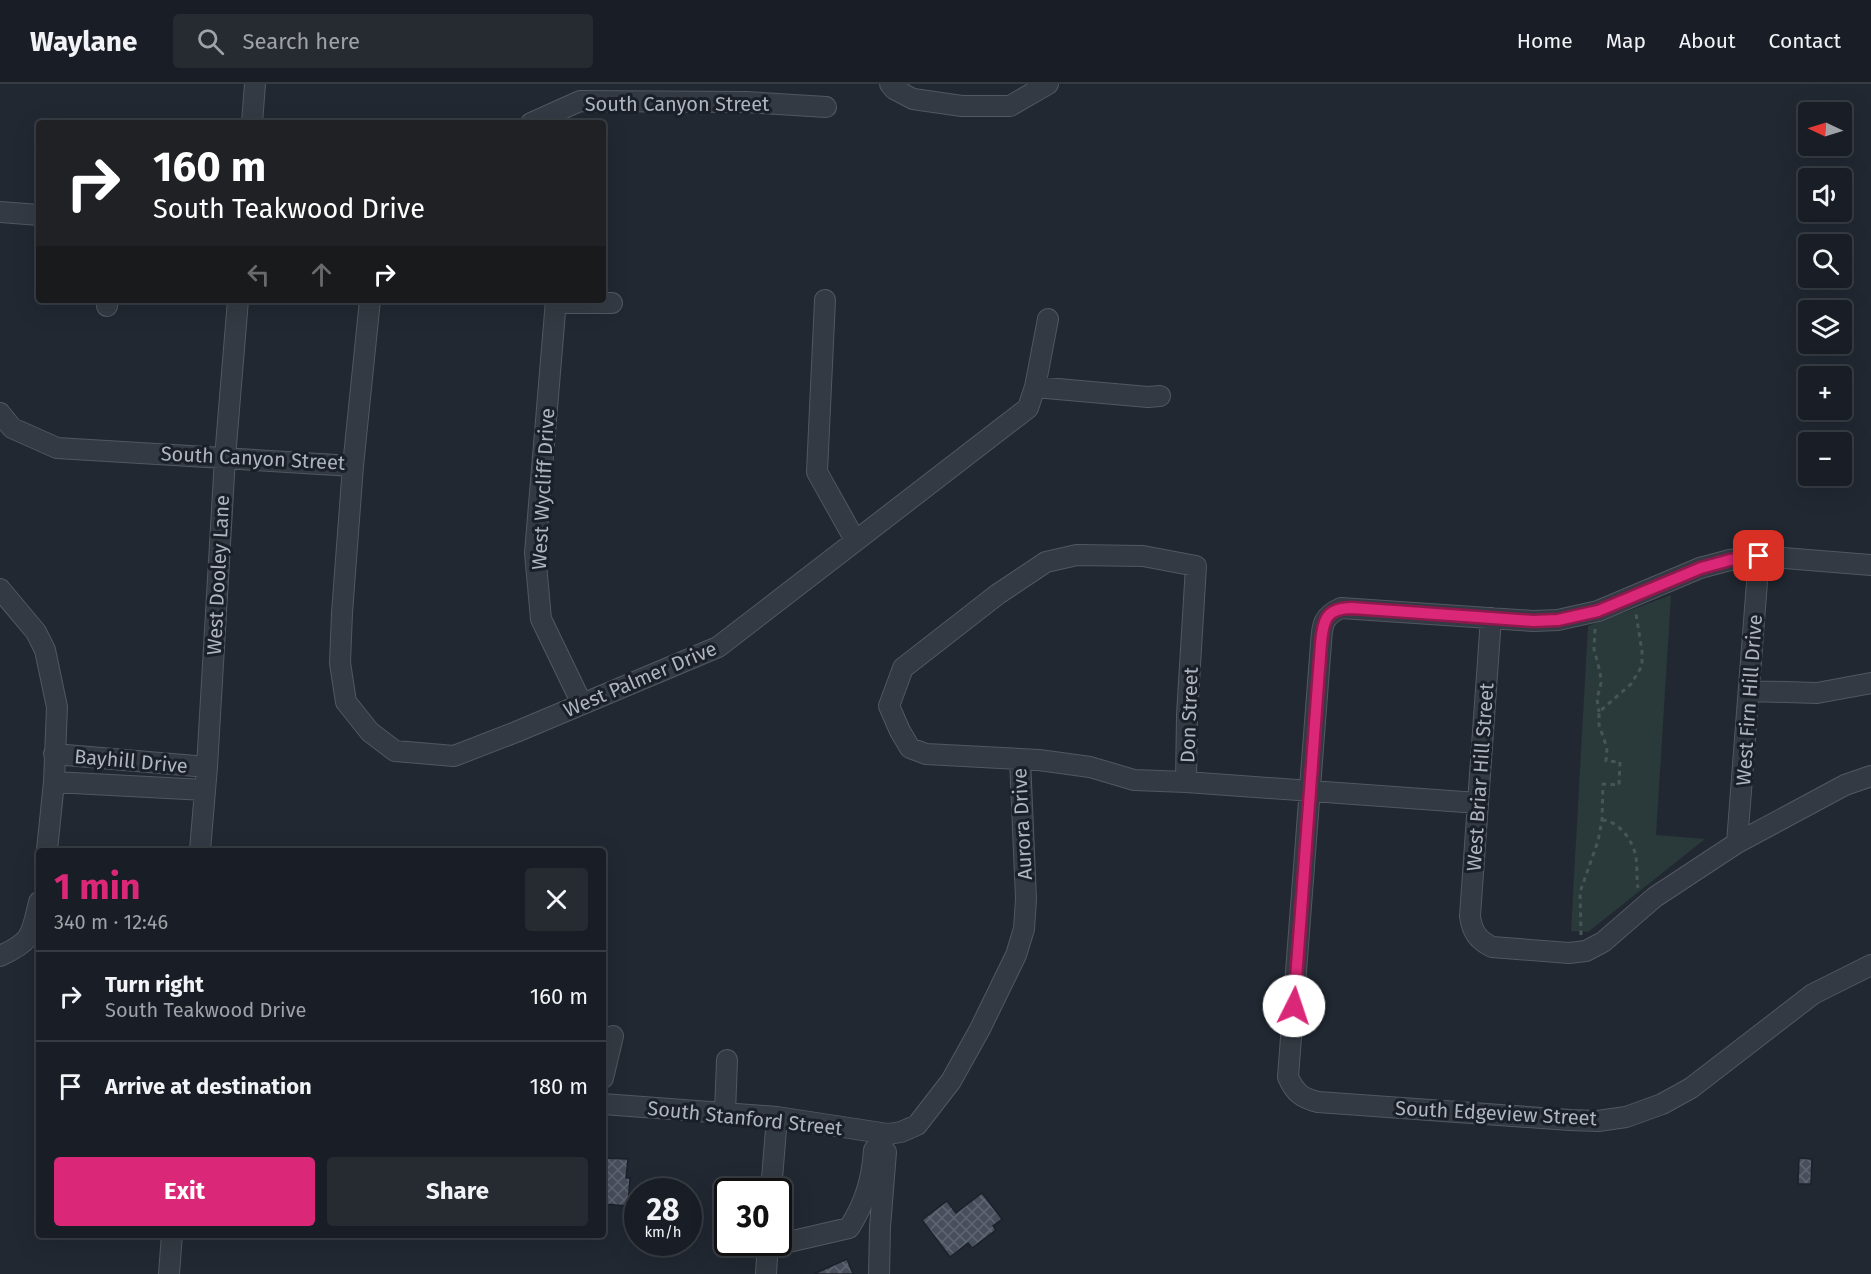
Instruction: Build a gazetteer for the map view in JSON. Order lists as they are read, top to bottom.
{
  "streets": {
    "street": [
      "South Canyon Street",
      "West Wycliff Drive",
      "West Dooley Lane",
      "West Palmer Drive",
      "West Firn Hill Drive",
      "Don Street",
      "Bayhill Drive",
      "West Briar Hill Street",
      "Aurora Drive",
      "South Edgeview Street",
      "South Stanford Street"
    ]
  },
  "crossings": [
    ["South Canyon Street", "West Dooley Lane"],
    ["South Canyon Street", "West Palmer Drive"],
    ["West Wycliff Drive", "West Palmer Drive"],
    ["West Dooley Lane", "Bayhill Drive"],
    ["Don Street", "Aurora Drive"],
    ["Aurora Drive", "South Stanford Street"]
  ],
  "north": "left",
  "page": {
    "header": "Waylane",
    "search": "Search here",
    "nav": [
      "Home",
      "Map",
      "About",
      "Contact"
    ],
    "map_buttons": ["+", "−"],
    "turn": ["160 m", "South Teakwood Drive"],
    "heading": ["1 min", "340 m · 12:46"],
    "list": [
      {
        "name": "Turn right",
        "note": "South Teakwood Drive",
        "value": "160 m"
      },
      {
        "name": "Arrive at destination",
        "value": "180 m"
      }
    ],
    "buttons": ["Exit", "Share"],
    "speed": "28 km/h",
    "limit": "30"
  }
}
